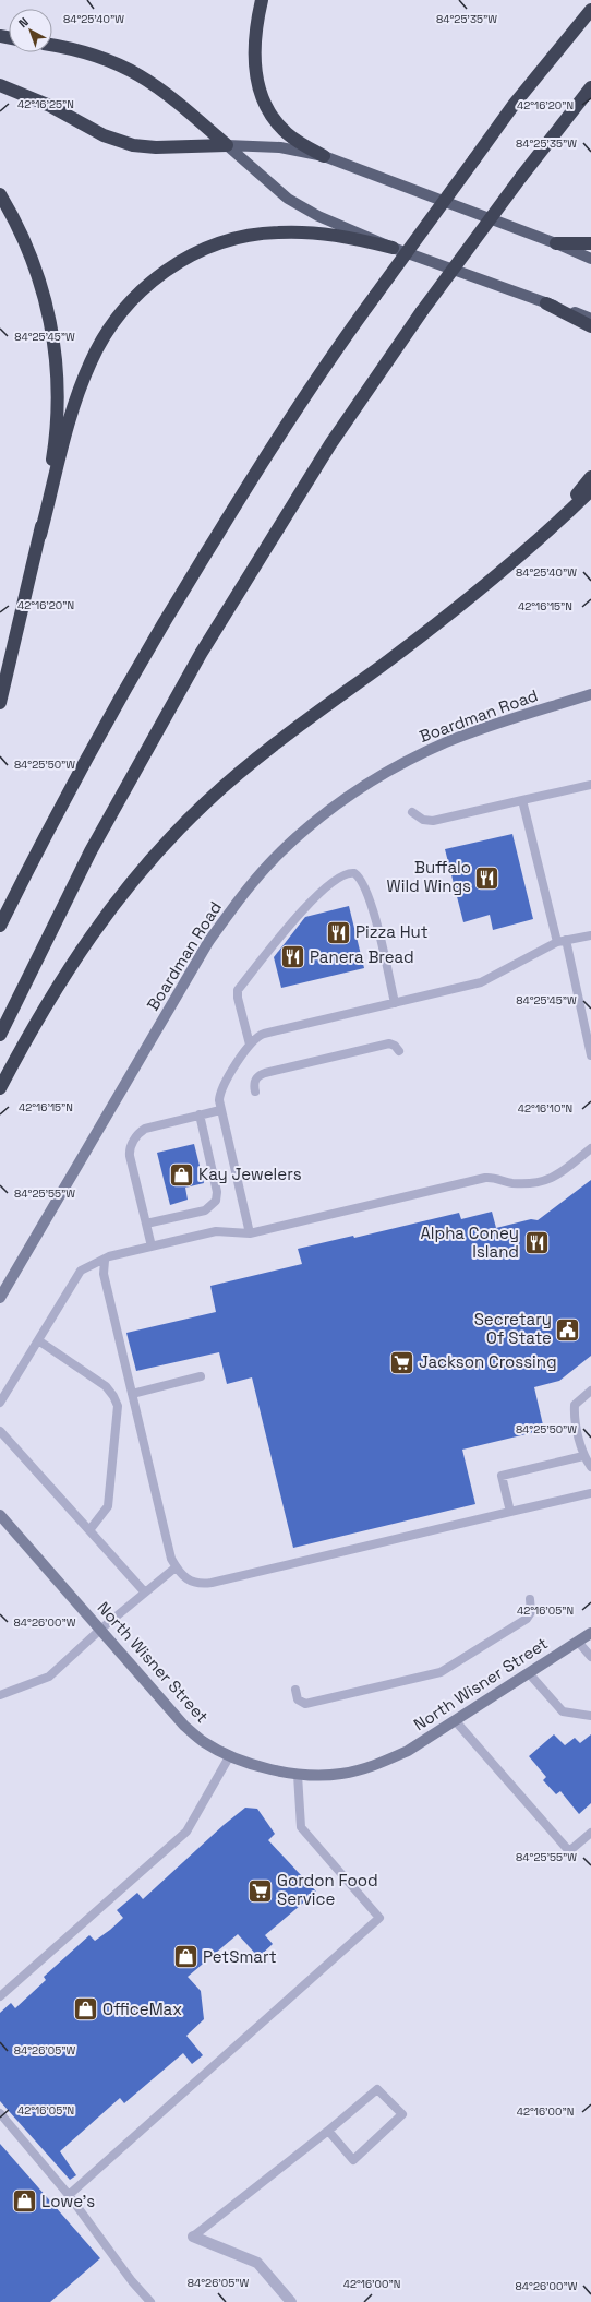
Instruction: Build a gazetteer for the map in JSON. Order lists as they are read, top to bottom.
{
  "streets": {
    "main road": ["Boardman Road", "North Wisner Street"]
  },
  "places": {
    "restaurant": [
      "Buffalo Wild Wings",
      "Pizza Hut",
      "Panera Bread",
      "Alpha Coney Island"
    ],
    "shop": [
      "Kay Jewelers",
      "PetSmart",
      "OfficeMax",
      "Lowe's"
    ],
    "public building": ["Secretary Of State"],
    "supermarket": ["Jackson Crossing", "Gordon Food Service"]
  },
  "north": "top left",
  "coordinates": [
    "84°25'40\"W",
    "84°25'35\"W",
    "42°16'25\"N",
    "42°16'20\"N",
    "84°25'45\"W",
    "42°16'15\"N",
    "84°25'50\"W",
    "42°16'10\"N",
    "84°25'55\"W",
    "42°16'05\"N",
    "84°26'00\"W",
    "84°26'05\"W",
    "42°16'00\"N"
  ]
}
